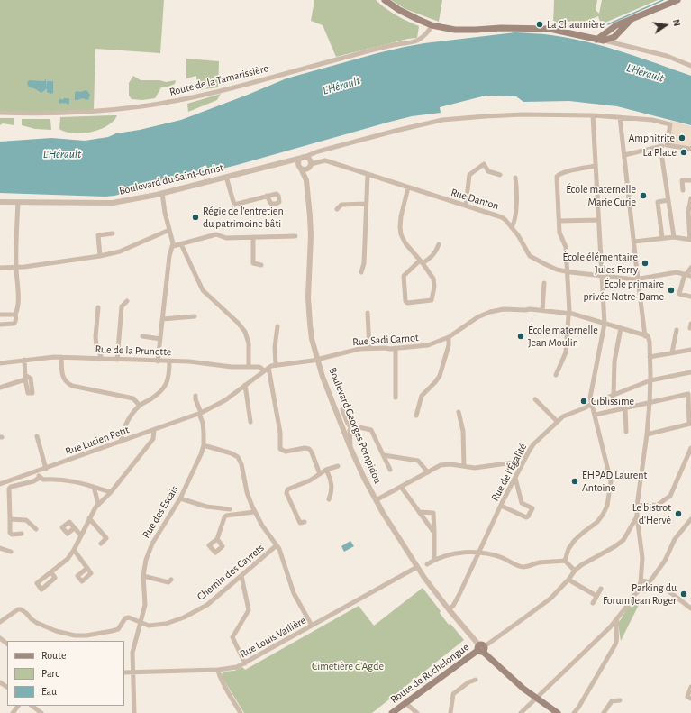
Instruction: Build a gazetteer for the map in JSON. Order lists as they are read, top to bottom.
{
  "streets": {
    "main road": ["Boulevard Georges Pompidou", "Route de Rochelongue"],
    "street": [
      "Route de la Tamarissière",
      "Boulevard du Saint-Christ",
      "Rue Danton",
      "Rue Sadi Carnot",
      "Rue de la Prunette",
      "Rue Lucien Petit",
      "Rue de l'Égalité",
      "Rue des Escais",
      "Chemin des Cayrets",
      "Rue Louis Vallière"
    ]
  },
  "crossings": [
    ["Boulevard du Saint-Christ", "Rue Danton"],
    ["Boulevard du Saint-Christ", "Boulevard Georges Pompidou"],
    ["Rue Danton", "Boulevard Georges Pompidou"],
    ["Rue Sadi Carnot", "Rue de la Prunette"],
    ["Rue Sadi Carnot", "Boulevard Georges Pompidou"],
    ["Rue Sadi Carnot", "Rue Lucien Petit"],
    ["Rue de la Prunette", "Rue Lucien Petit"],
    ["Boulevard Georges Pompidou", "Rue de l'Égalité"],
    ["Boulevard Georges Pompidou", "Rue Louis Vallière"],
    ["Boulevard Georges Pompidou", "Route de Rochelongue"],
    ["Rue Lucien Petit", "Rue des Escais"],
    ["Rue des Escais", "Chemin des Cayrets"],
    ["Rue des Escais", "Rue Louis Vallière"]
  ],
  "water": ["L'Hérault"],
  "parks": ["Cimetière d'Agde"],
  "places": [
    "La Chaumière",
    "Amphitrite",
    "La Place",
    "École maternelle Marie Curie",
    "Régie de l’entretien du patrimoine bâti",
    "École élémentaire Jules Ferry",
    "École primaire privée Notre-Dame",
    "École maternelle Jean Moulin",
    "Ciblissime",
    "EHPAD Laurent Antoine",
    "Le bistrot d'Hervé",
    "Parking du Forum Jean Roger"
  ],
  "legend": ["Route", "Parc", "Eau"],
  "north": "right"
}
